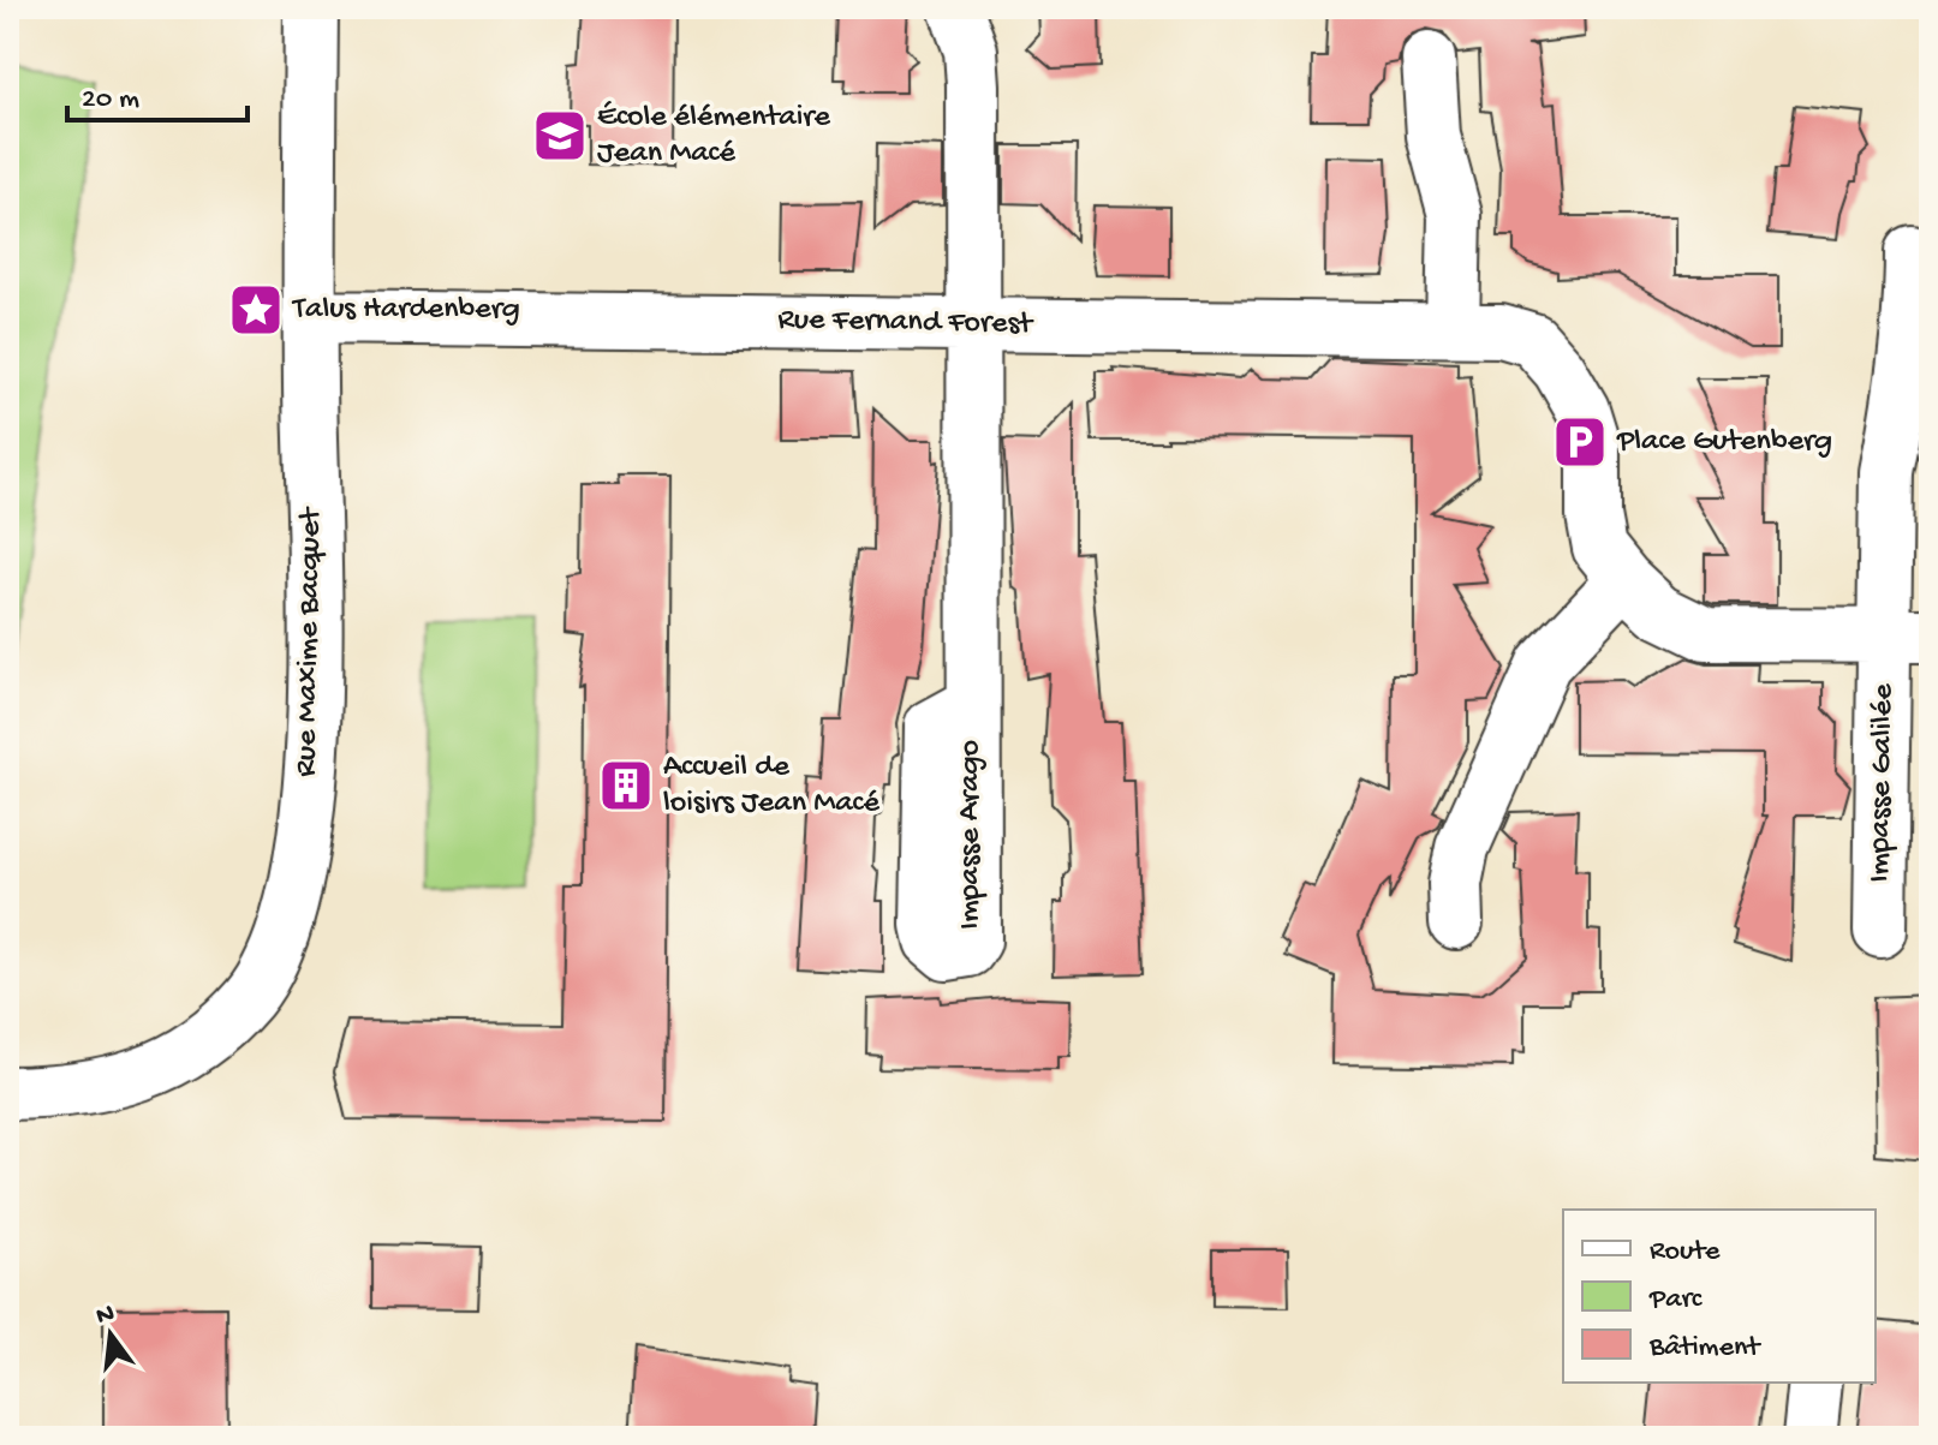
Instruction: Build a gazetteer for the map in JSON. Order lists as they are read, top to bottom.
{
  "streets": {
    "street": [
      "Rue Fernand Forest",
      "Rue Maxime Bacquet",
      "Impasse Galilée",
      "Impasse Arago"
    ]
  },
  "crossings": [
    ["Rue Fernand Forest", "Rue Maxime Bacquet"],
    ["Rue Fernand Forest", "Impasse Arago"]
  ],
  "places": {
    "school or university": ["École élémentaire Jean Macé"],
    "place": ["Talus Hardenberg"],
    "parking": ["Place Gutenberg"],
    "building": ["Accueil de loisirs Jean Macé"]
  },
  "legend": ["Route", "Parc", "Bâtiment"],
  "scale_bar": "20 m",
  "north": "top"
}
